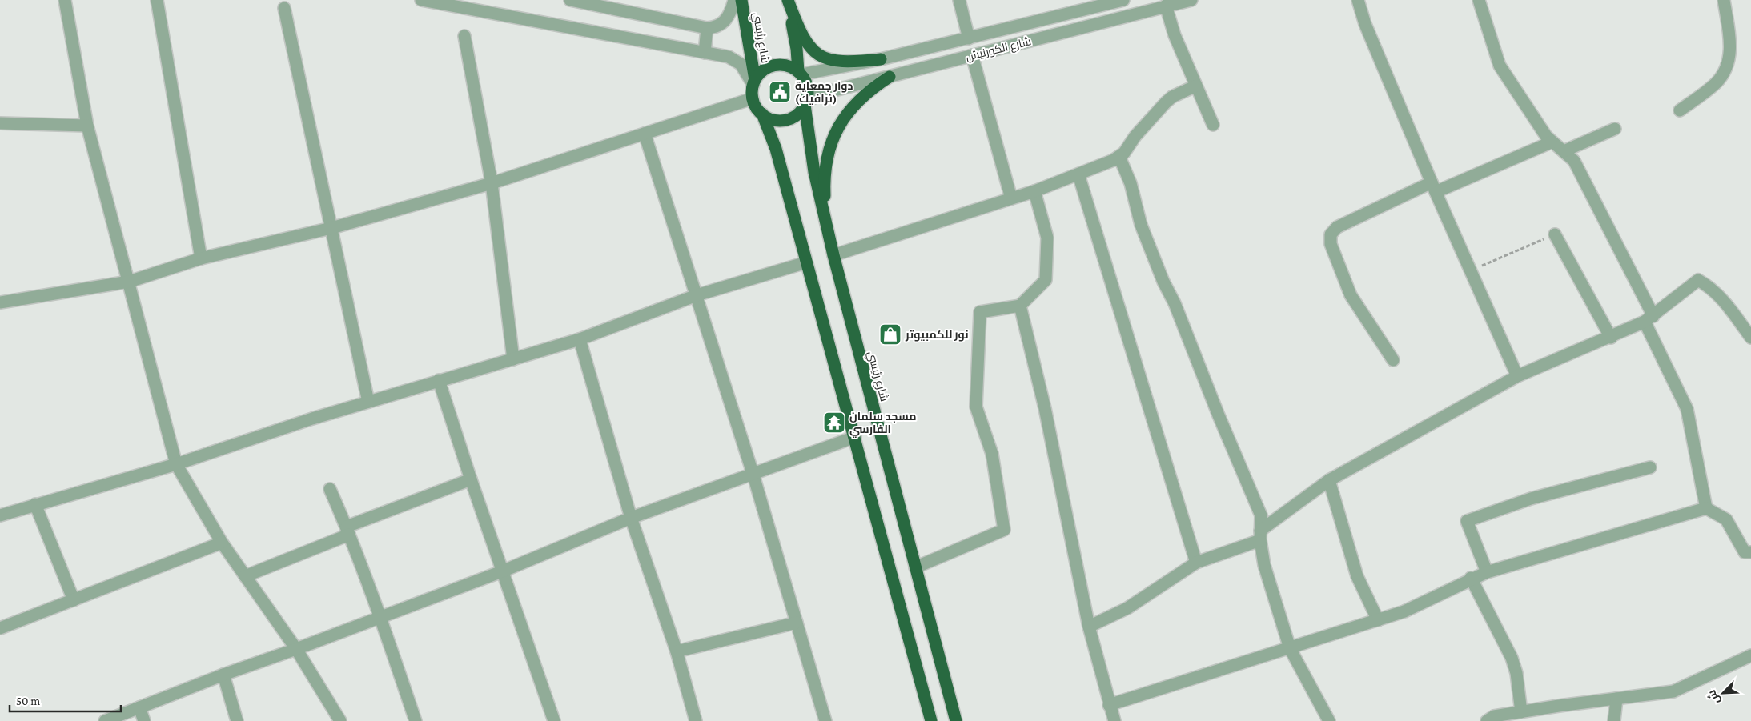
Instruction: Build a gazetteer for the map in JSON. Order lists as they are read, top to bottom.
{
  "streets": {
    "highway": ["شارع رئيسي"],
    "street": ["شارع الكورنيش"]
  },
  "crossings": [
    ["شارع رئيسي", "شارع الكورنيش"]
  ],
  "places": {
    "public building": ["دوار جمعاية (ترافيك)"],
    "shop": ["نور للكمبيوتر"],
    "temple": ["مسجد سلمان الفارسي"]
  },
  "scale_bar": "50 m",
  "north": "bottom left"
}
